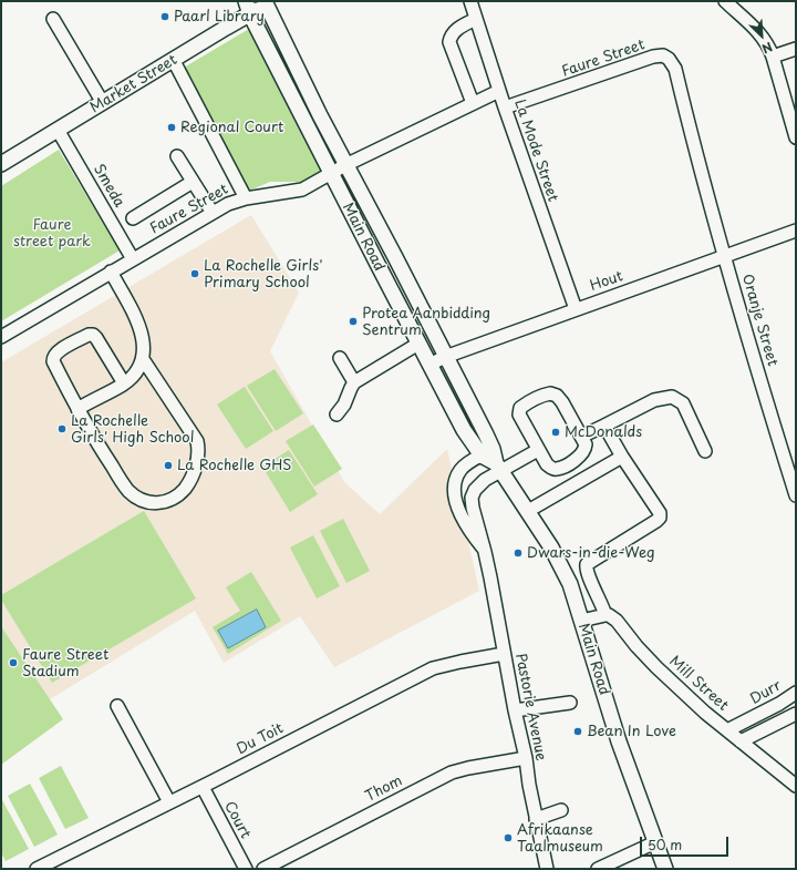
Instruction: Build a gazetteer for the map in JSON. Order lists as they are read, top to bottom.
{
  "streets": {
    "main road": ["Market Street", "Main Road"],
    "street": [
      "Faure Street",
      "La Mode Street",
      "Smeda",
      "Hout",
      "Oranje Street",
      "Mill Street",
      "Durr",
      "Pastorie Avenue",
      "Du Toit",
      "Thom",
      "Court"
    ]
  },
  "crossings": [
    ["Faure Street", "La Mode Street"],
    ["Faure Street", "Smeda"],
    ["Faure Street", "Main Road"],
    ["Faure Street", "Oranje Street"],
    ["Market Street", "Smeda"],
    ["Market Street", "Main Road"],
    ["La Mode Street", "Hout"],
    ["Main Road", "Hout"],
    ["Main Road", "Pastorie Avenue"],
    ["Hout", "Oranje Street"],
    ["Mill Street", "Durr"],
    ["Pastorie Avenue", "Du Toit"],
    ["Pastorie Avenue", "Thom"],
    ["Du Toit", "Court"]
  ],
  "parks": ["Faure street park"],
  "places": [
    "Paarl Library",
    "Regional Court",
    "La Rochelle Girls' Primary School",
    "Protea Aanbidding Sentrum",
    "La Rochelle Girls' High School",
    "McDonalds",
    "La Rochelle GHS",
    "Dwars-in-die-Weg",
    "Faure Street Stadium",
    "Bean In Love",
    "Afrikaanse Taalmuseum"
  ],
  "scale_bar": "50 m",
  "north": "bottom right"
}
